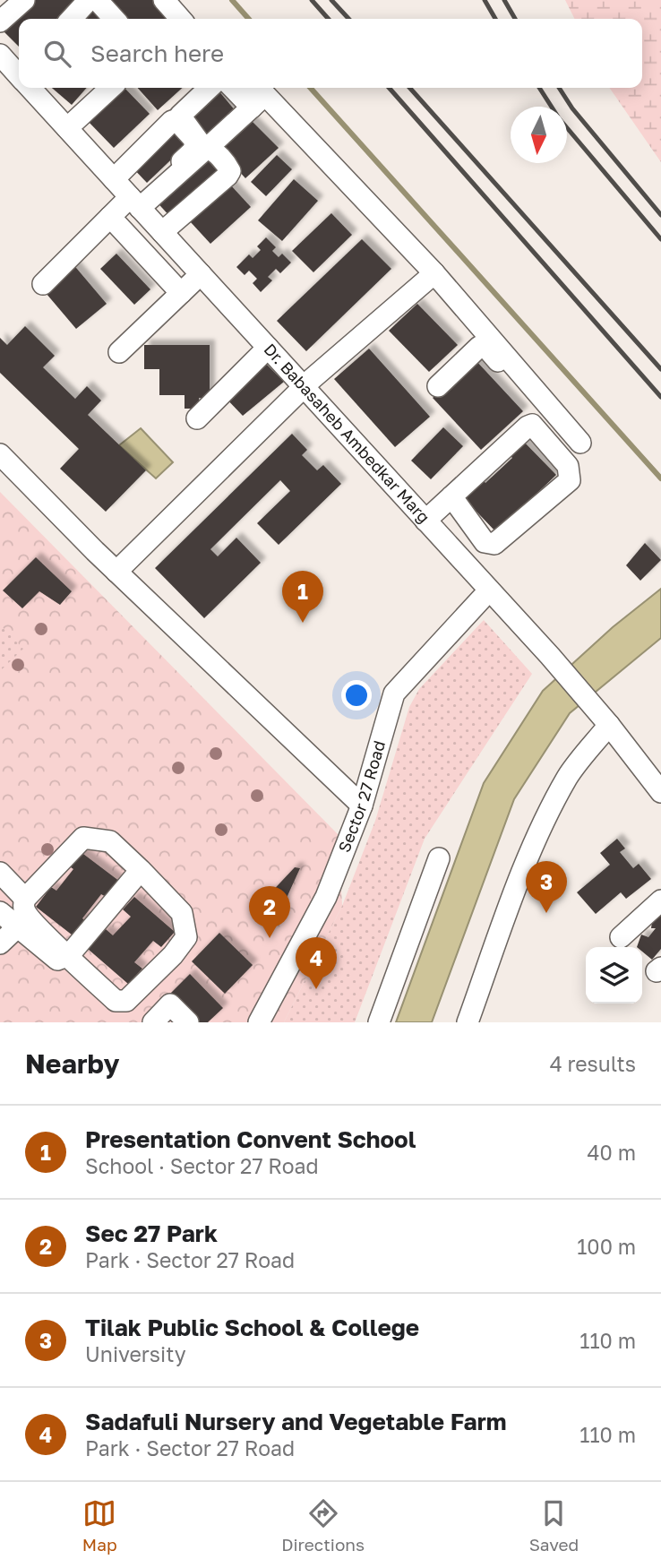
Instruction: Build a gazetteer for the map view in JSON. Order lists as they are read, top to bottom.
{
  "streets": {
    "street": ["Dr. Babasaheb Ambedkar Marg", "Sector 27 Road"]
  },
  "crossings": [
    ["Dr. Babasaheb Ambedkar Marg", "Sector 27 Road"]
  ],
  "north": "bottom",
  "page": {
    "search": "Search here",
    "pins": [
      "1",
      "3",
      "2",
      "4"
    ],
    "heading": ["Nearby", "4 results"],
    "list": [
      {
        "mark": "1",
        "name": "Presentation Convent School",
        "note": "School · Sector 27 Road",
        "value": "40 m"
      },
      {
        "mark": "2",
        "name": "Sec 27 Park",
        "note": "Park · Sector 27 Road",
        "value": "100 m"
      },
      {
        "mark": "3",
        "name": "Tilak Public School & College",
        "note": "University",
        "value": "110 m"
      },
      {
        "mark": "4",
        "name": "Sadafuli Nursery and Vegetable Farm",
        "note": "Park · Sector 27 Road",
        "value": "110 m"
      }
    ],
    "nav": ["Map", "Directions", "Saved"]
  }
}
